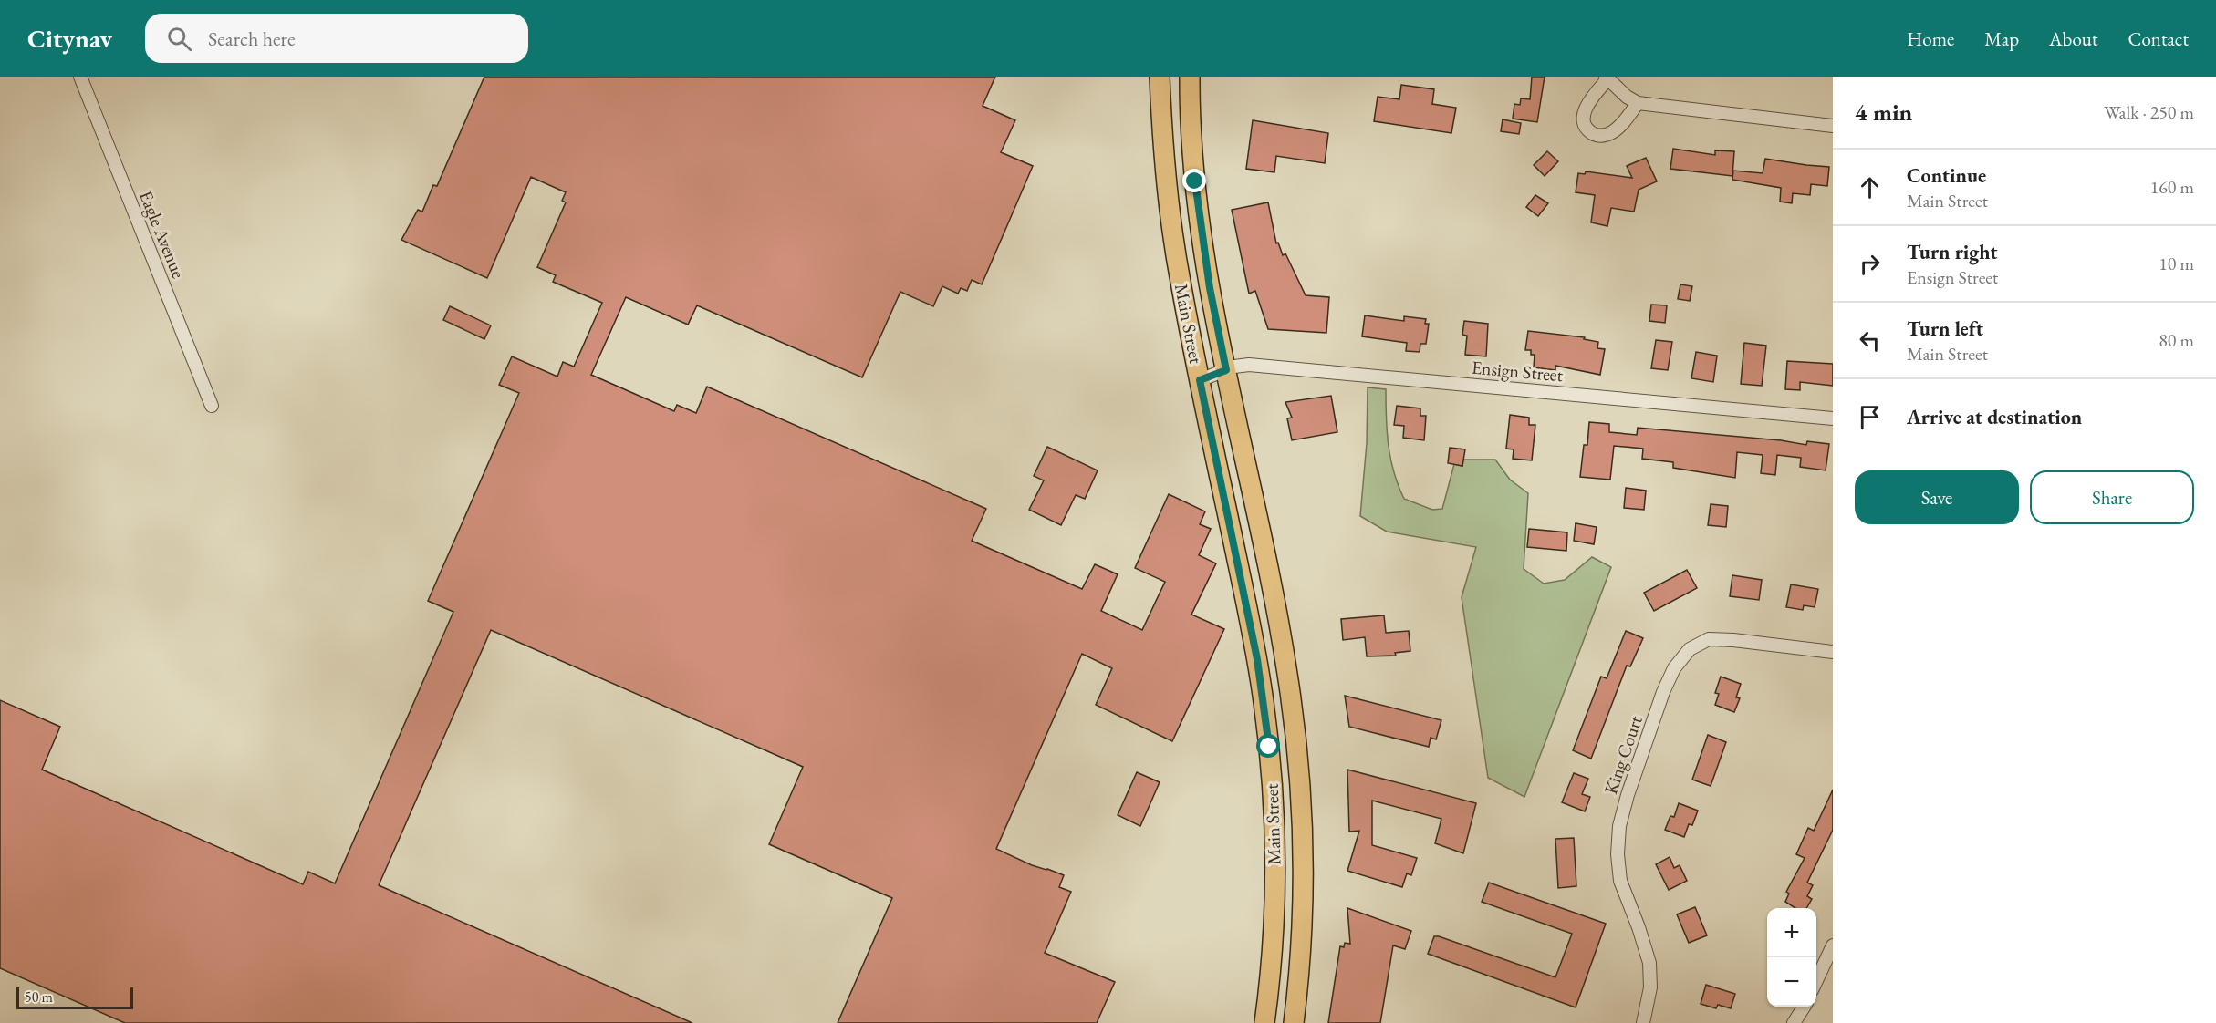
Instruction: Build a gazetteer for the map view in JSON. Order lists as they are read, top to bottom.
{
  "streets": {
    "main road": ["Main Street"],
    "street": ["Eagle Avenue", "Ensign Street", "King Court"]
  },
  "crossings": [
    ["Main Street", "Ensign Street"]
  ],
  "scale_bar": "50 m",
  "page": {
    "header": "Citynav",
    "search": "Search here",
    "nav": [
      "Home",
      "Map",
      "About",
      "Contact"
    ],
    "heading": ["4 min", "Walk · 250 m"],
    "list": [
      ["Continue", "Main Street", "160 m"],
      ["Turn right", "Ensign Street", "10 m"],
      ["Turn left", "Main Street", "80 m"],
      "Arrive at destination"
    ],
    "buttons": ["Save", "Share"],
    "map_buttons": ["+", "−"],
    "scale": "50 m"
  }
}
